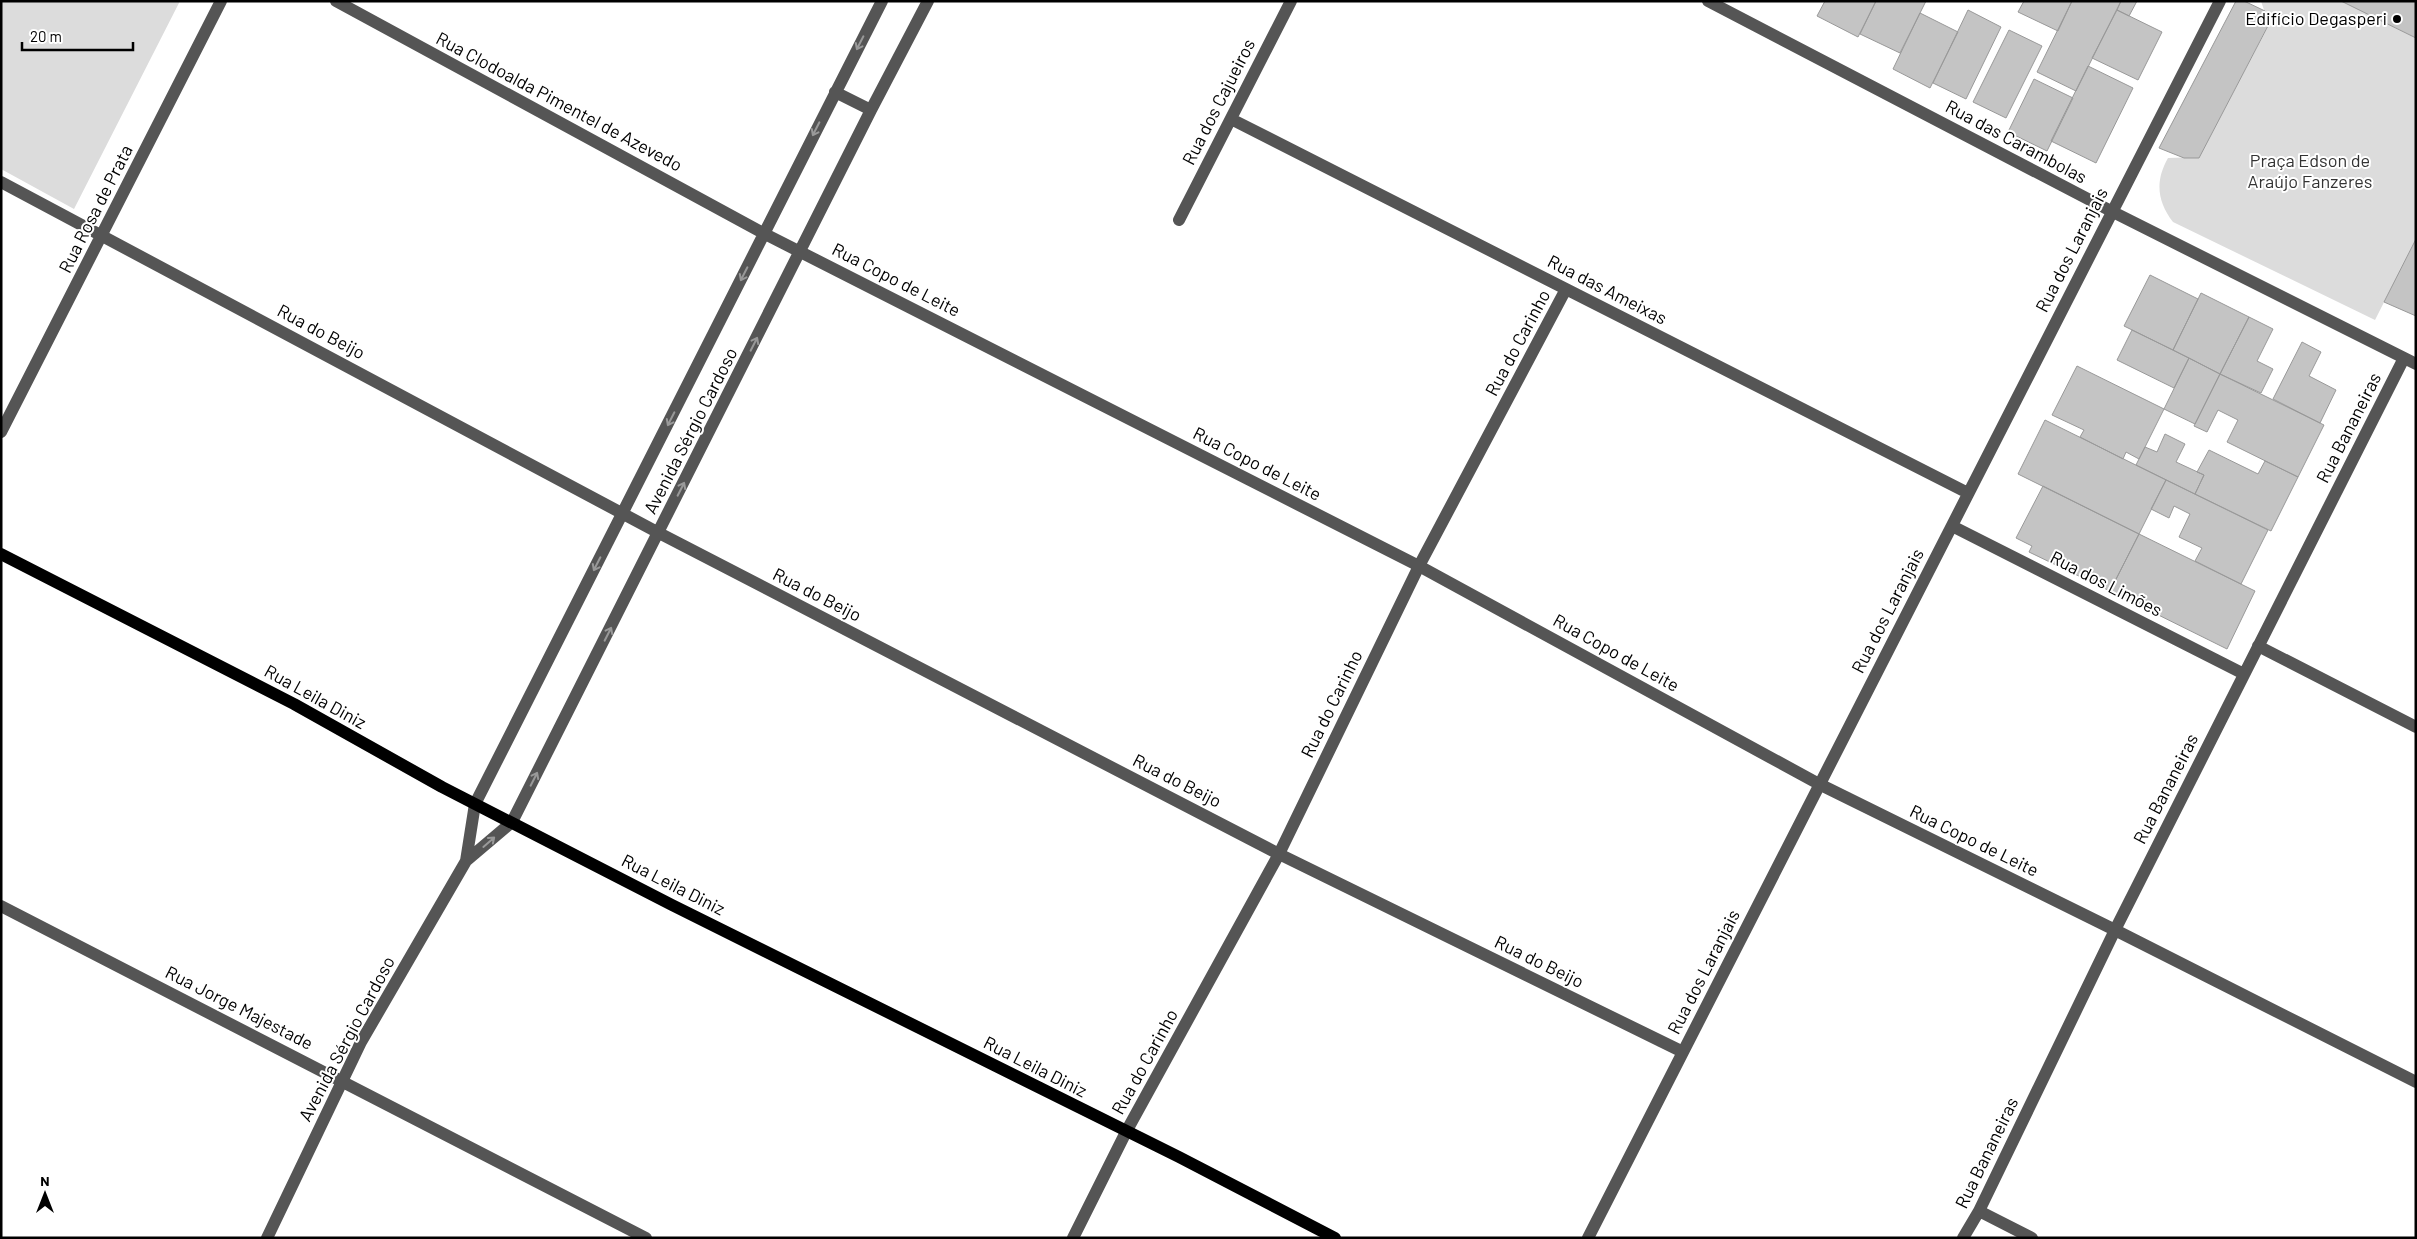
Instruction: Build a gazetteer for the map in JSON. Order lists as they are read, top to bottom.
{
  "streets": {
    "main road": ["Rua Leila Diniz"],
    "street": [
      "Rua Clodoalda Pimentel de Azevedo",
      "Rua dos Cajueiros",
      "Rua das Carambolas",
      "Rua Rosa de Prata",
      "Rua dos Laranjais",
      "Rua Copo de Leite",
      "Rua das Ameixas",
      "Rua do Beijo",
      "Rua do Carinho",
      "Rua Bananeiras",
      "Avenida Sérgio Cardoso",
      "Rua dos Limões",
      "Rua Jorge Majestade"
    ]
  },
  "crossings": [
    ["Rua Clodoalda Pimentel de Azevedo", "Rua Copo de Leite"],
    ["Rua Clodoalda Pimentel de Azevedo", "Avenida Sérgio Cardoso"],
    ["Rua dos Cajueiros", "Rua das Ameixas"],
    ["Rua das Carambolas", "Rua dos Laranjais"],
    ["Rua das Carambolas", "Rua Bananeiras"],
    ["Rua Rosa de Prata", "Rua do Beijo"],
    ["Rua dos Laranjais", "Rua Copo de Leite"],
    ["Rua dos Laranjais", "Rua das Ameixas"],
    ["Rua dos Laranjais", "Rua do Beijo"],
    ["Rua dos Laranjais", "Rua dos Limões"],
    ["Rua Copo de Leite", "Rua do Carinho"],
    ["Rua Copo de Leite", "Rua Bananeiras"],
    ["Rua Copo de Leite", "Avenida Sérgio Cardoso"],
    ["Rua das Ameixas", "Rua do Carinho"],
    ["Rua do Beijo", "Rua do Carinho"],
    ["Rua do Beijo", "Avenida Sérgio Cardoso"],
    ["Rua do Carinho", "Rua Leila Diniz"],
    ["Rua Bananeiras", "Rua dos Limões"],
    ["Avenida Sérgio Cardoso", "Rua Leila Diniz"],
    ["Avenida Sérgio Cardoso", "Rua Jorge Majestade"]
  ],
  "parks": ["Praça Edson de Araújo Fanzeres"],
  "places": ["Edifício Degasperi"],
  "scale_bar": "20 m",
  "north": "top"
}
